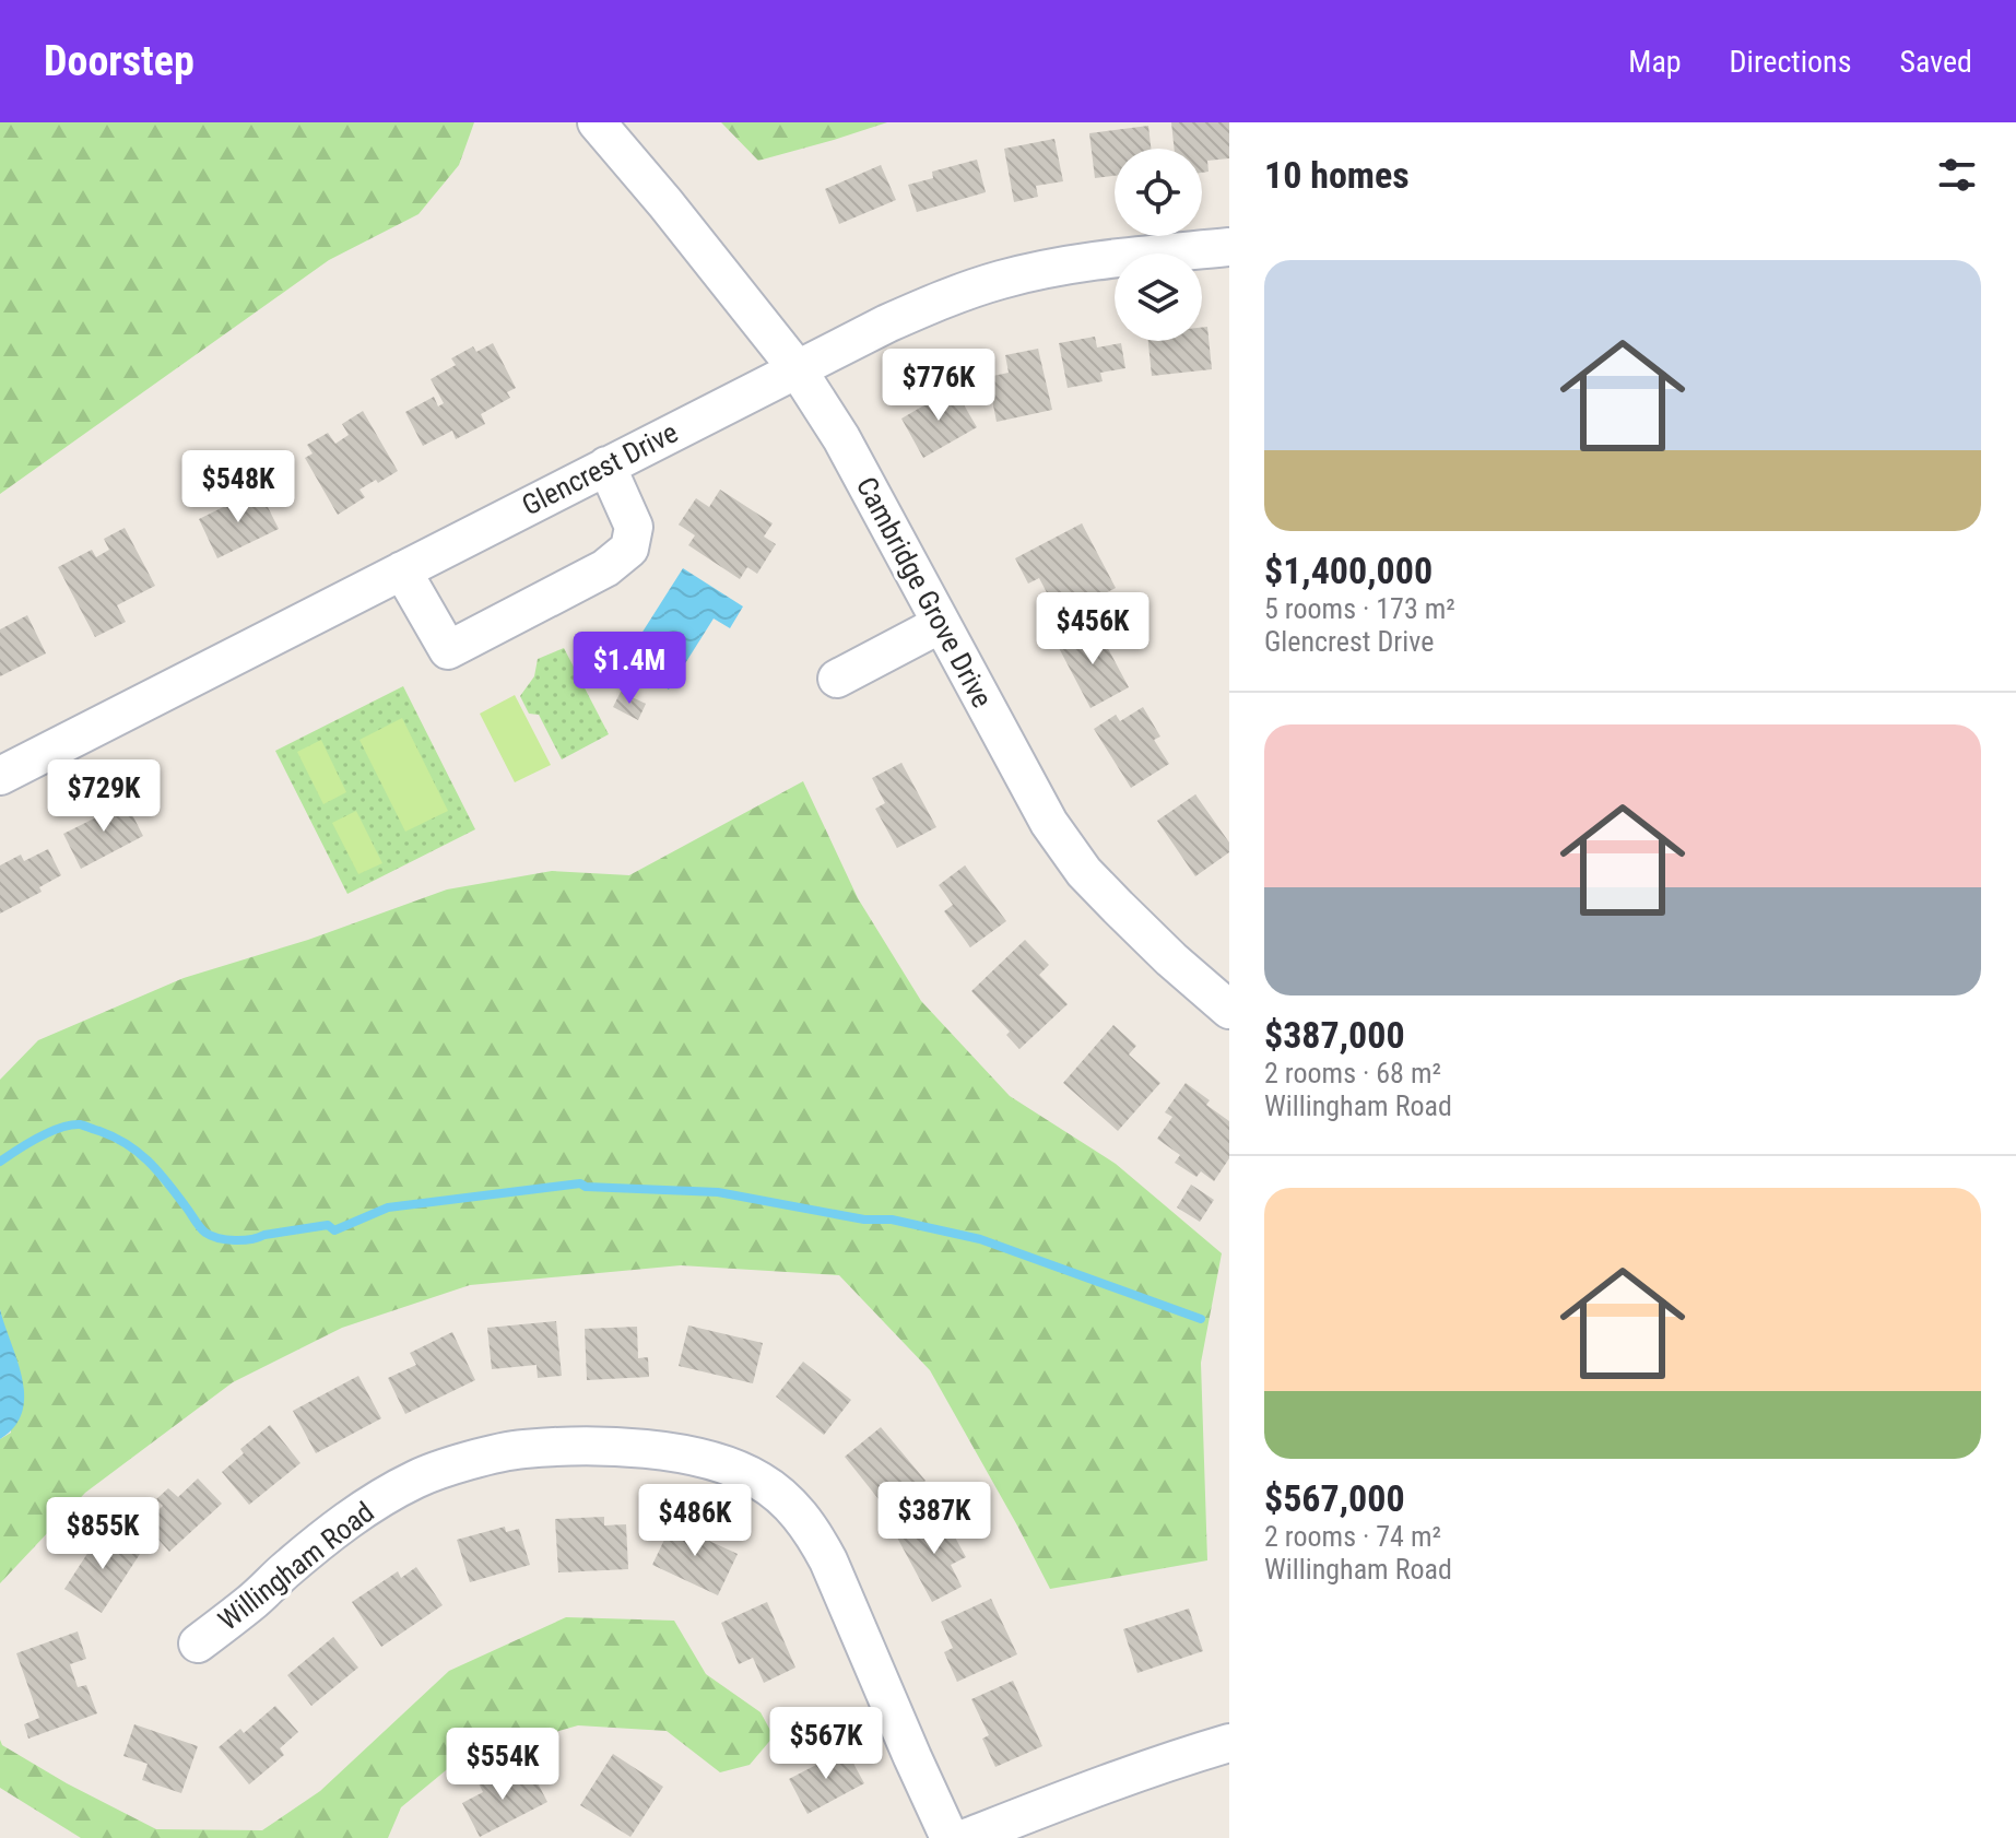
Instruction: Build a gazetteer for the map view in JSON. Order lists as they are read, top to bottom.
{
  "streets": {
    "street": ["Glencrest Drive", "Cambridge Grove Drive", "Willingham Road"]
  },
  "crossings": [
    ["Glencrest Drive", "Cambridge Grove Drive"]
  ],
  "page": {
    "header": "Doorstep",
    "nav": ["Map", "Directions", "Saved"],
    "heading": "10 homes",
    "list": [
      {
        "name": "$1,400,000",
        "note": "5 rooms · 173 m² · Glencrest Drive"
      },
      {
        "name": "$387,000",
        "note": "2 rooms · 68 m² · Willingham Road"
      },
      {
        "name": "$567,000",
        "note": "2 rooms · 74 m² · Willingham Road"
      }
    ],
    "price": [
      "$776K",
      "$548K",
      "$456K",
      "$1.4M",
      "$729K",
      "$387K",
      "$486K",
      "$855K",
      "$567K",
      "$554K"
    ]
  }
}
